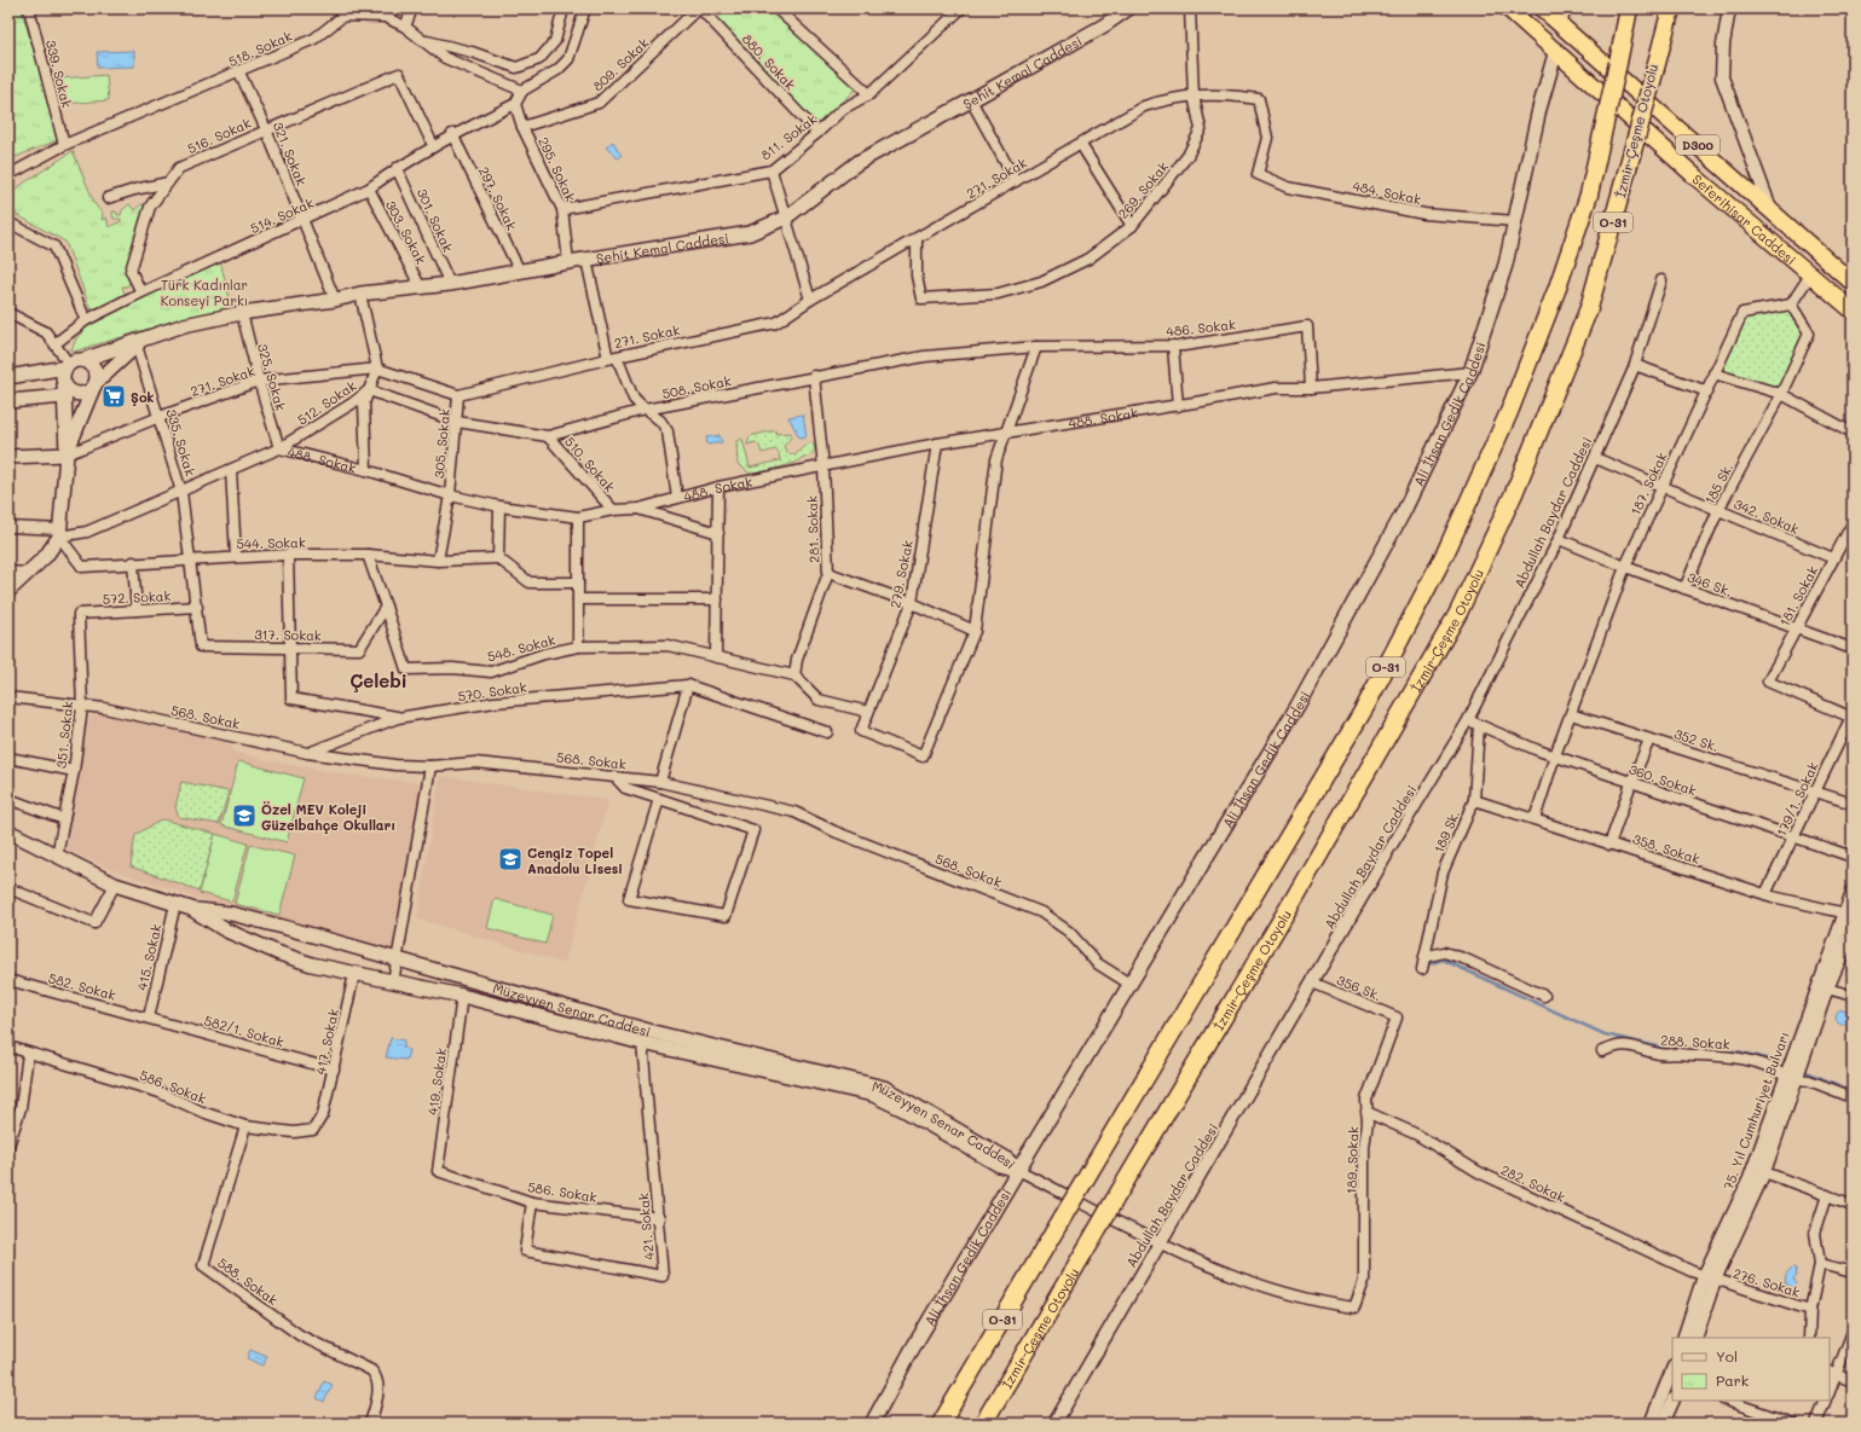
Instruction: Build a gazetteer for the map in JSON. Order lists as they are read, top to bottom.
{
  "streets": {
    "highway": [
      "İzmir-Çeşme Otoyolu",
      "D300",
      "Seferihisar Caddesi",
      "O-31"
    ],
    "main road": ["Şehit Kemal Caddesi", "Ali İhsan Gedik Caddesi", "Müzeyyen Senar Caddesi"],
    "street": [
      "518. Sokak",
      "880. Sokak",
      "809. Sokak",
      "339. Sokak",
      "516. Sokak",
      "811. Sokak",
      "321. Sokak",
      "295. Sokak",
      "271. Sokak",
      "269. Sokak",
      "484. Sokak",
      "297. Sokak",
      "514. Sokak",
      "301. Sokak",
      "303. Sokak",
      "486. Sokak",
      "325. Sokak",
      "508. Sokak",
      "512. Sokak",
      "488. Sokak",
      "335. Sokak",
      "305. Sokak",
      "510. Sokak",
      "187. Sokak",
      "185 Sk.",
      "Abdullah Baydar Caddesi",
      "342. Sokak",
      "281. Sokak",
      "544. Sokak",
      "279. Sokak",
      "346 Sk.",
      "181. Sokak",
      "572. Sokak",
      "317. Sokak",
      "548. Sokak",
      "570. Sokak",
      "568. Sokak",
      "351. Sokak",
      "352 Sk.",
      "360. Sokak",
      "179/1. Sokak",
      "189 Sk.",
      "358. Sokak",
      "415. Sokak",
      "582. Sokak",
      "356 Sk.",
      "582/1. Sokak",
      "417. Sokak",
      "288. Sokak",
      "419. Sokak",
      "586. Sokak",
      "75. Yıl Cumhuriyet Bulvarı",
      "189. Sokak",
      "282. Sokak",
      "421. Sokak",
      "588. Sokak",
      "276. Sokak"
    ]
  },
  "crossings": [
    ["518. Sokak", "339. Sokak"],
    ["518. Sokak", "321. Sokak"],
    ["880. Sokak", "809. Sokak"],
    ["880. Sokak", "811. Sokak"],
    ["809. Sokak", "295. Sokak"],
    ["Şehit Kemal Caddesi", "321. Sokak"],
    ["Şehit Kemal Caddesi", "295. Sokak"],
    ["Şehit Kemal Caddesi", "297. Sokak"],
    ["Şehit Kemal Caddesi", "301. Sokak"],
    ["Şehit Kemal Caddesi", "303. Sokak"],
    ["Şehit Kemal Caddesi", "325. Sokak"],
    ["Şehit Kemal Caddesi", "335. Sokak"],
    ["516. Sokak", "321. Sokak"],
    ["516. Sokak", "514. Sokak"],
    ["811. Sokak", "295. Sokak"],
    ["321. Sokak", "514. Sokak"],
    ["295. Sokak", "514. Sokak"],
    ["271. Sokak", "269. Sokak"],
    ["271. Sokak", "484. Sokak"],
    ["271. Sokak", "325. Sokak"],
    ["271. Sokak", "512. Sokak"],
    ["271. Sokak", "335. Sokak"],
    ["271. Sokak", "305. Sokak"],
    ["484. Sokak", "Ali İhsan Gedik Caddesi"],
    ["297. Sokak", "514. Sokak"],
    ["514. Sokak", "301. Sokak"],
    ["514. Sokak", "303. Sokak"],
    ["Seferihisar Caddesi", "Ali İhsan Gedik Caddesi"],
    ["486. Sokak", "508. Sokak"],
    ["486. Sokak", "488. Sokak"],
    ["325. Sokak", "512. Sokak"],
    ["325. Sokak", "488. Sokak"],
    ["508. Sokak", "512. Sokak"],
    ["508. Sokak", "305. Sokak"],
    ["508. Sokak", "510. Sokak"],
    ["508. Sokak", "281. Sokak"],
    ["512. Sokak", "488. Sokak"],
    ["Ali İhsan Gedik Caddesi", "488. Sokak"],
    ["Ali İhsan Gedik Caddesi", "568. Sokak"],
    ["Ali İhsan Gedik Caddesi", "Müzeyyen Senar Caddesi"],
    ["488. Sokak", "335. Sokak"],
    ["488. Sokak", "305. Sokak"],
    ["488. Sokak", "510. Sokak"],
    ["488. Sokak", "281. Sokak"],
    ["488. Sokak", "544. Sokak"],
    ["488. Sokak", "279. Sokak"],
    ["335. Sokak", "544. Sokak"],
    ["335. Sokak", "317. Sokak"],
    ["305. Sokak", "544. Sokak"],
    ["187. Sokak", "185 Sk."],
    ["187. Sokak", "342. Sokak"],
    ["187. Sokak", "346 Sk."],
    ["187. Sokak", "352 Sk."],
    ["187. Sokak", "360. Sokak"],
    ["187. Sokak", "358. Sokak"],
    ["185 Sk.", "342. Sokak"],
    ["185 Sk.", "346 Sk."],
    ["Abdullah Baydar Caddesi", "342. Sokak"],
    ["Abdullah Baydar Caddesi", "346 Sk."],
    ["Abdullah Baydar Caddesi", "360. Sokak"],
    ["Abdullah Baydar Caddesi", "356 Sk."],
    ["Abdullah Baydar Caddesi", "189. Sokak"],
    ["342. Sokak", "181. Sokak"],
    ["281. Sokak", "548. Sokak"],
    ["544. Sokak", "317. Sokak"],
    ["346 Sk.", "181. Sokak"],
    ["181. Sokak", "179/1. Sokak"],
    ["572. Sokak", "317. Sokak"],
    ["572. Sokak", "351. Sokak"],
    ["317. Sokak", "548. Sokak"],
    ["570. Sokak", "568. Sokak"],
    ["568. Sokak", "351. Sokak"],
    ["351. Sokak", "Müzeyyen Senar Caddesi"],
    ["352 Sk.", "179/1. Sokak"],
    ["360. Sokak", "179/1. Sokak"],
    ["179/1. Sokak", "358. Sokak"],
    ["189 Sk.", "358. Sokak"],
    ["358. Sokak", "75. Yıl Cumhuriyet Bulvarı"],
    ["415. Sokak", "582. Sokak"],
    ["415. Sokak", "Müzeyyen Senar Caddesi"],
    ["415. Sokak", "582/1. Sokak"],
    ["582. Sokak", "582/1. Sokak"],
    ["356 Sk.", "189. Sokak"],
    ["Müzeyyen Senar Caddesi", "417. Sokak"],
    ["Müzeyyen Senar Caddesi", "419. Sokak"],
    ["Müzeyyen Senar Caddesi", "421. Sokak"],
    ["582/1. Sokak", "417. Sokak"],
    ["417. Sokak", "586. Sokak"],
    ["288. Sokak", "75. Yıl Cumhuriyet Bulvarı"],
    ["419. Sokak", "586. Sokak"],
    ["586. Sokak", "421. Sokak"],
    ["586. Sokak", "588. Sokak"],
    ["75. Yıl Cumhuriyet Bulvarı", "282. Sokak"],
    ["75. Yıl Cumhuriyet Bulvarı", "276. Sokak"],
    ["189. Sokak", "282. Sokak"],
    ["282. Sokak", "276. Sokak"]
  ],
  "districts": ["Çelebi"],
  "parks": ["Türk Kadınlar Konseyi Parkı"],
  "places": {
    "supermarket": ["Şok"],
    "school or university": ["Özel MEV Koleji Güzelbahçe Okulları", "Cengiz Topel Anadolu Lisesi"]
  },
  "legend": ["Yol", "Park"]
}
